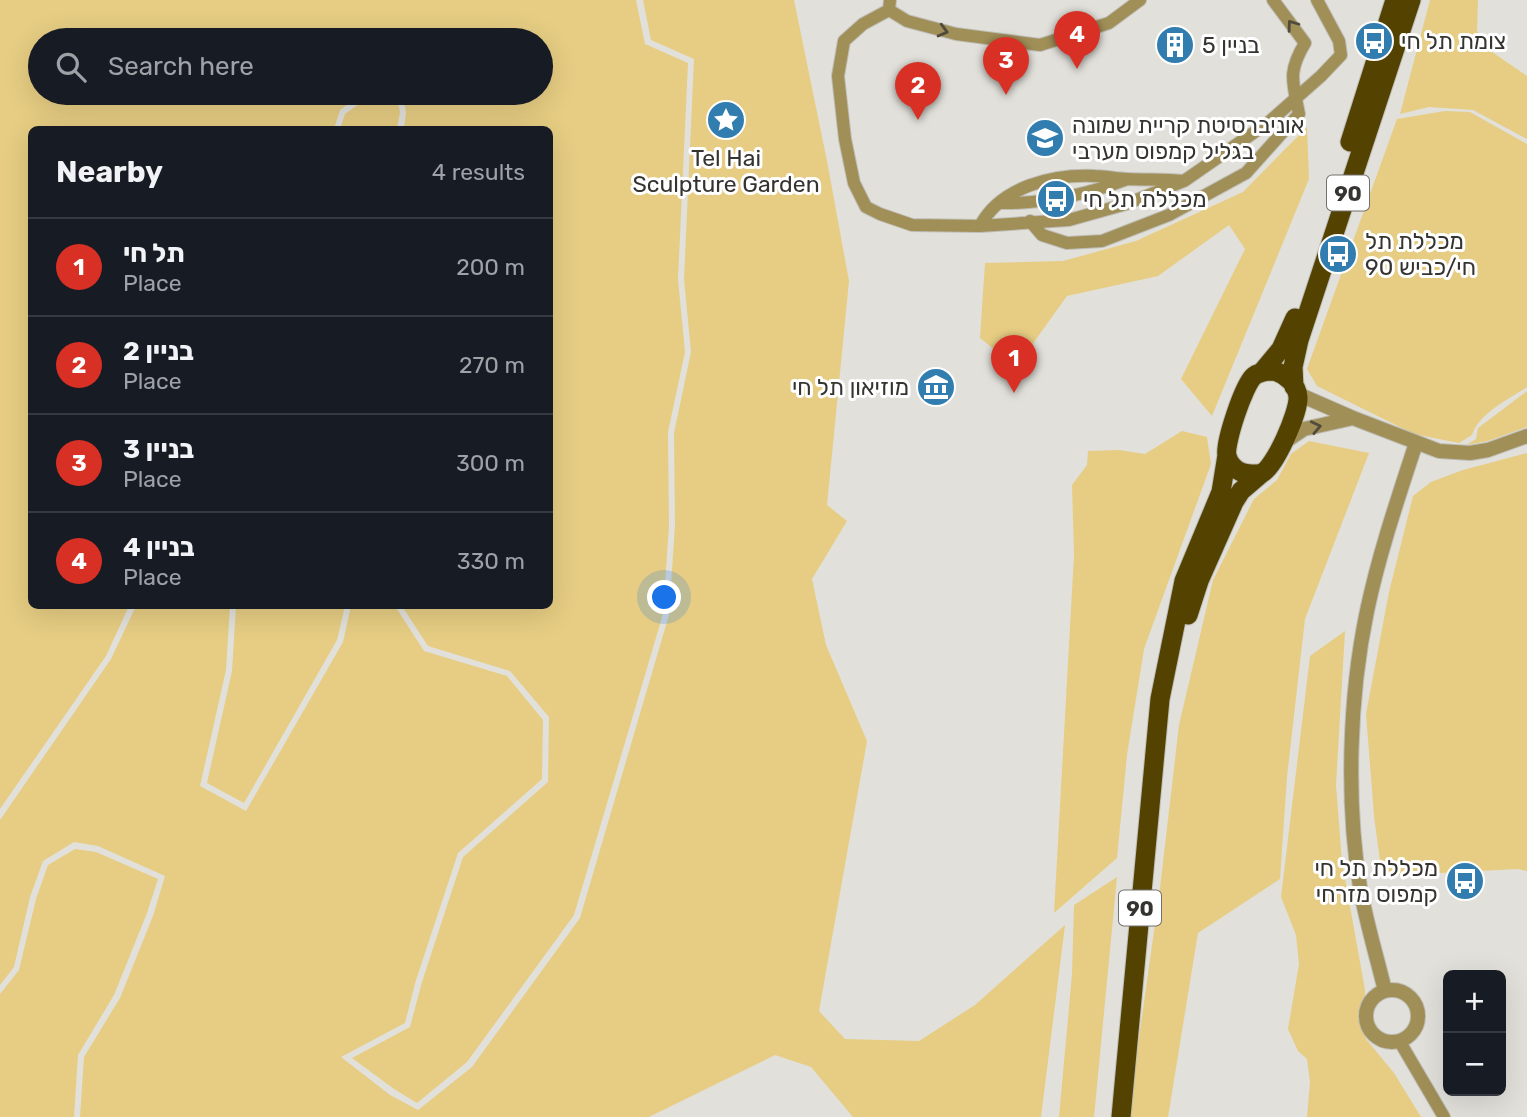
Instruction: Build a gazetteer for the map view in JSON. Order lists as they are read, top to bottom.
{
  "streets": {
    "highway": ["90"]
  },
  "places": {
    "bus stop": [
      "צומת תל חי",
      "מכללת תל חי",
      "מכללת תל חי/כביש 90",
      "מכללת תל חי קמפוס מזרחי"
    ],
    "building": ["בניין 5"],
    "place": ["Tel Hai Sculpture Garden"],
    "school or university": ["אוניברסיטת קריית שמונה בגליל קמפוס מערבי"],
    "museum": ["מוזיאון תל חי"]
  },
  "page": {
    "pins": [
      "4",
      "3",
      "2",
      "1"
    ],
    "search": "Search here",
    "heading": ["Nearby", "4 results"],
    "list": [
      {
        "mark": "1",
        "name": "תל חי",
        "note": "Place",
        "value": "200 m"
      },
      {
        "mark": "2",
        "name": "בניין 2",
        "note": "Place",
        "value": "270 m"
      },
      {
        "mark": "3",
        "name": "בניין 3",
        "note": "Place",
        "value": "300 m"
      },
      {
        "mark": "4",
        "name": "בניין 4",
        "note": "Place",
        "value": "330 m"
      }
    ],
    "map_buttons": ["+", "−"]
  }
}
